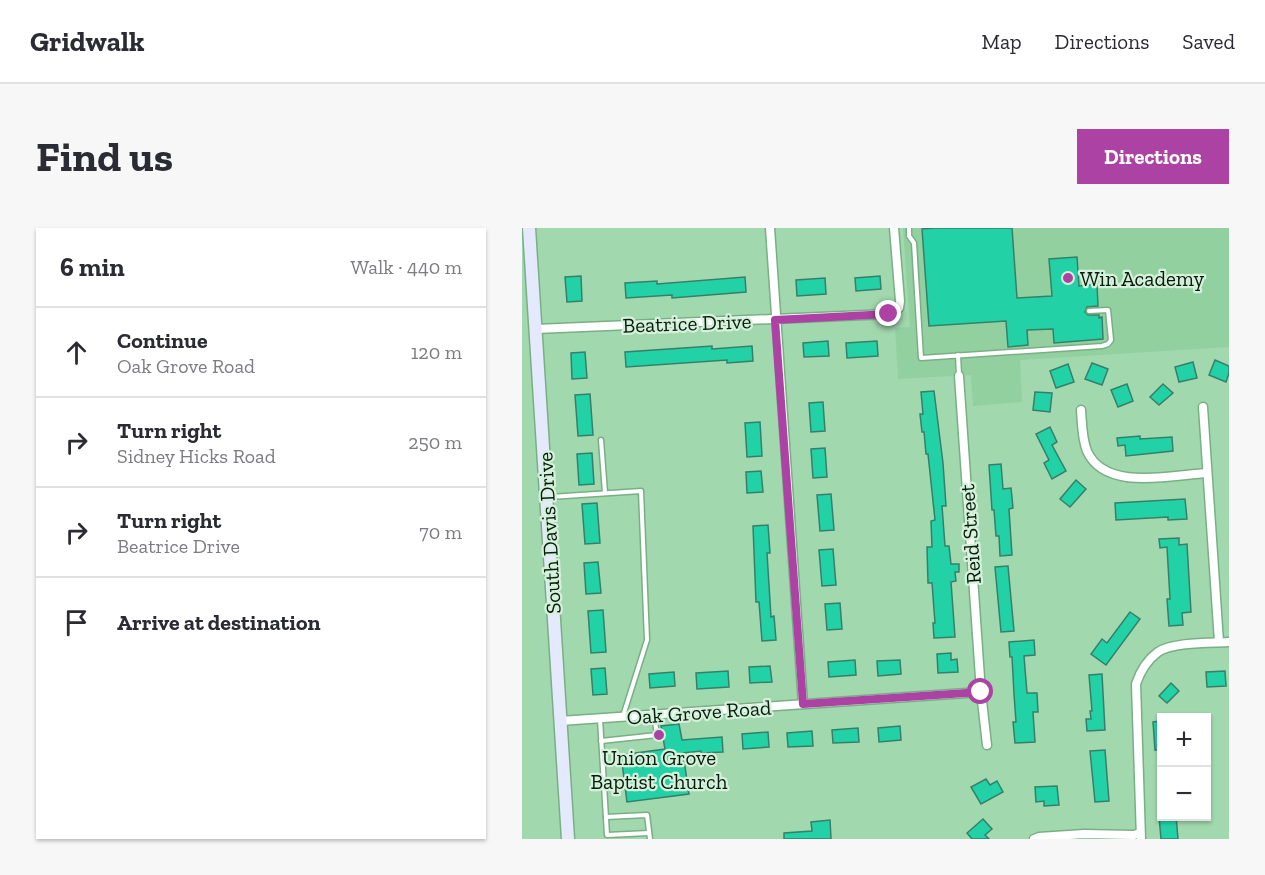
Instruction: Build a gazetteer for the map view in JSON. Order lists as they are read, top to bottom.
{
  "streets": {
    "street": [
      "Beatrice Drive",
      "South Davis Drive",
      "Reid Street",
      "Oak Grove Road"
    ]
  },
  "crossings": [
    ["Beatrice Drive", "South Davis Drive"],
    ["South Davis Drive", "Oak Grove Road"],
    ["Reid Street", "Oak Grove Road"]
  ],
  "places": ["Win Academy", "Union Grove Baptist Church"],
  "page": {
    "header": "Gridwalk",
    "nav": ["Map", "Directions", "Saved"],
    "buttons": "Directions",
    "title": "Find us",
    "heading": ["6 min", "Walk · 440 m"],
    "list": [
      ["Continue", "Oak Grove Road", "120 m"],
      ["Turn right", "Sidney Hicks Road", "250 m"],
      ["Turn right", "Beatrice Drive", "70 m"],
      "Arrive at destination"
    ],
    "map_buttons": ["+", "−"]
  }
}
